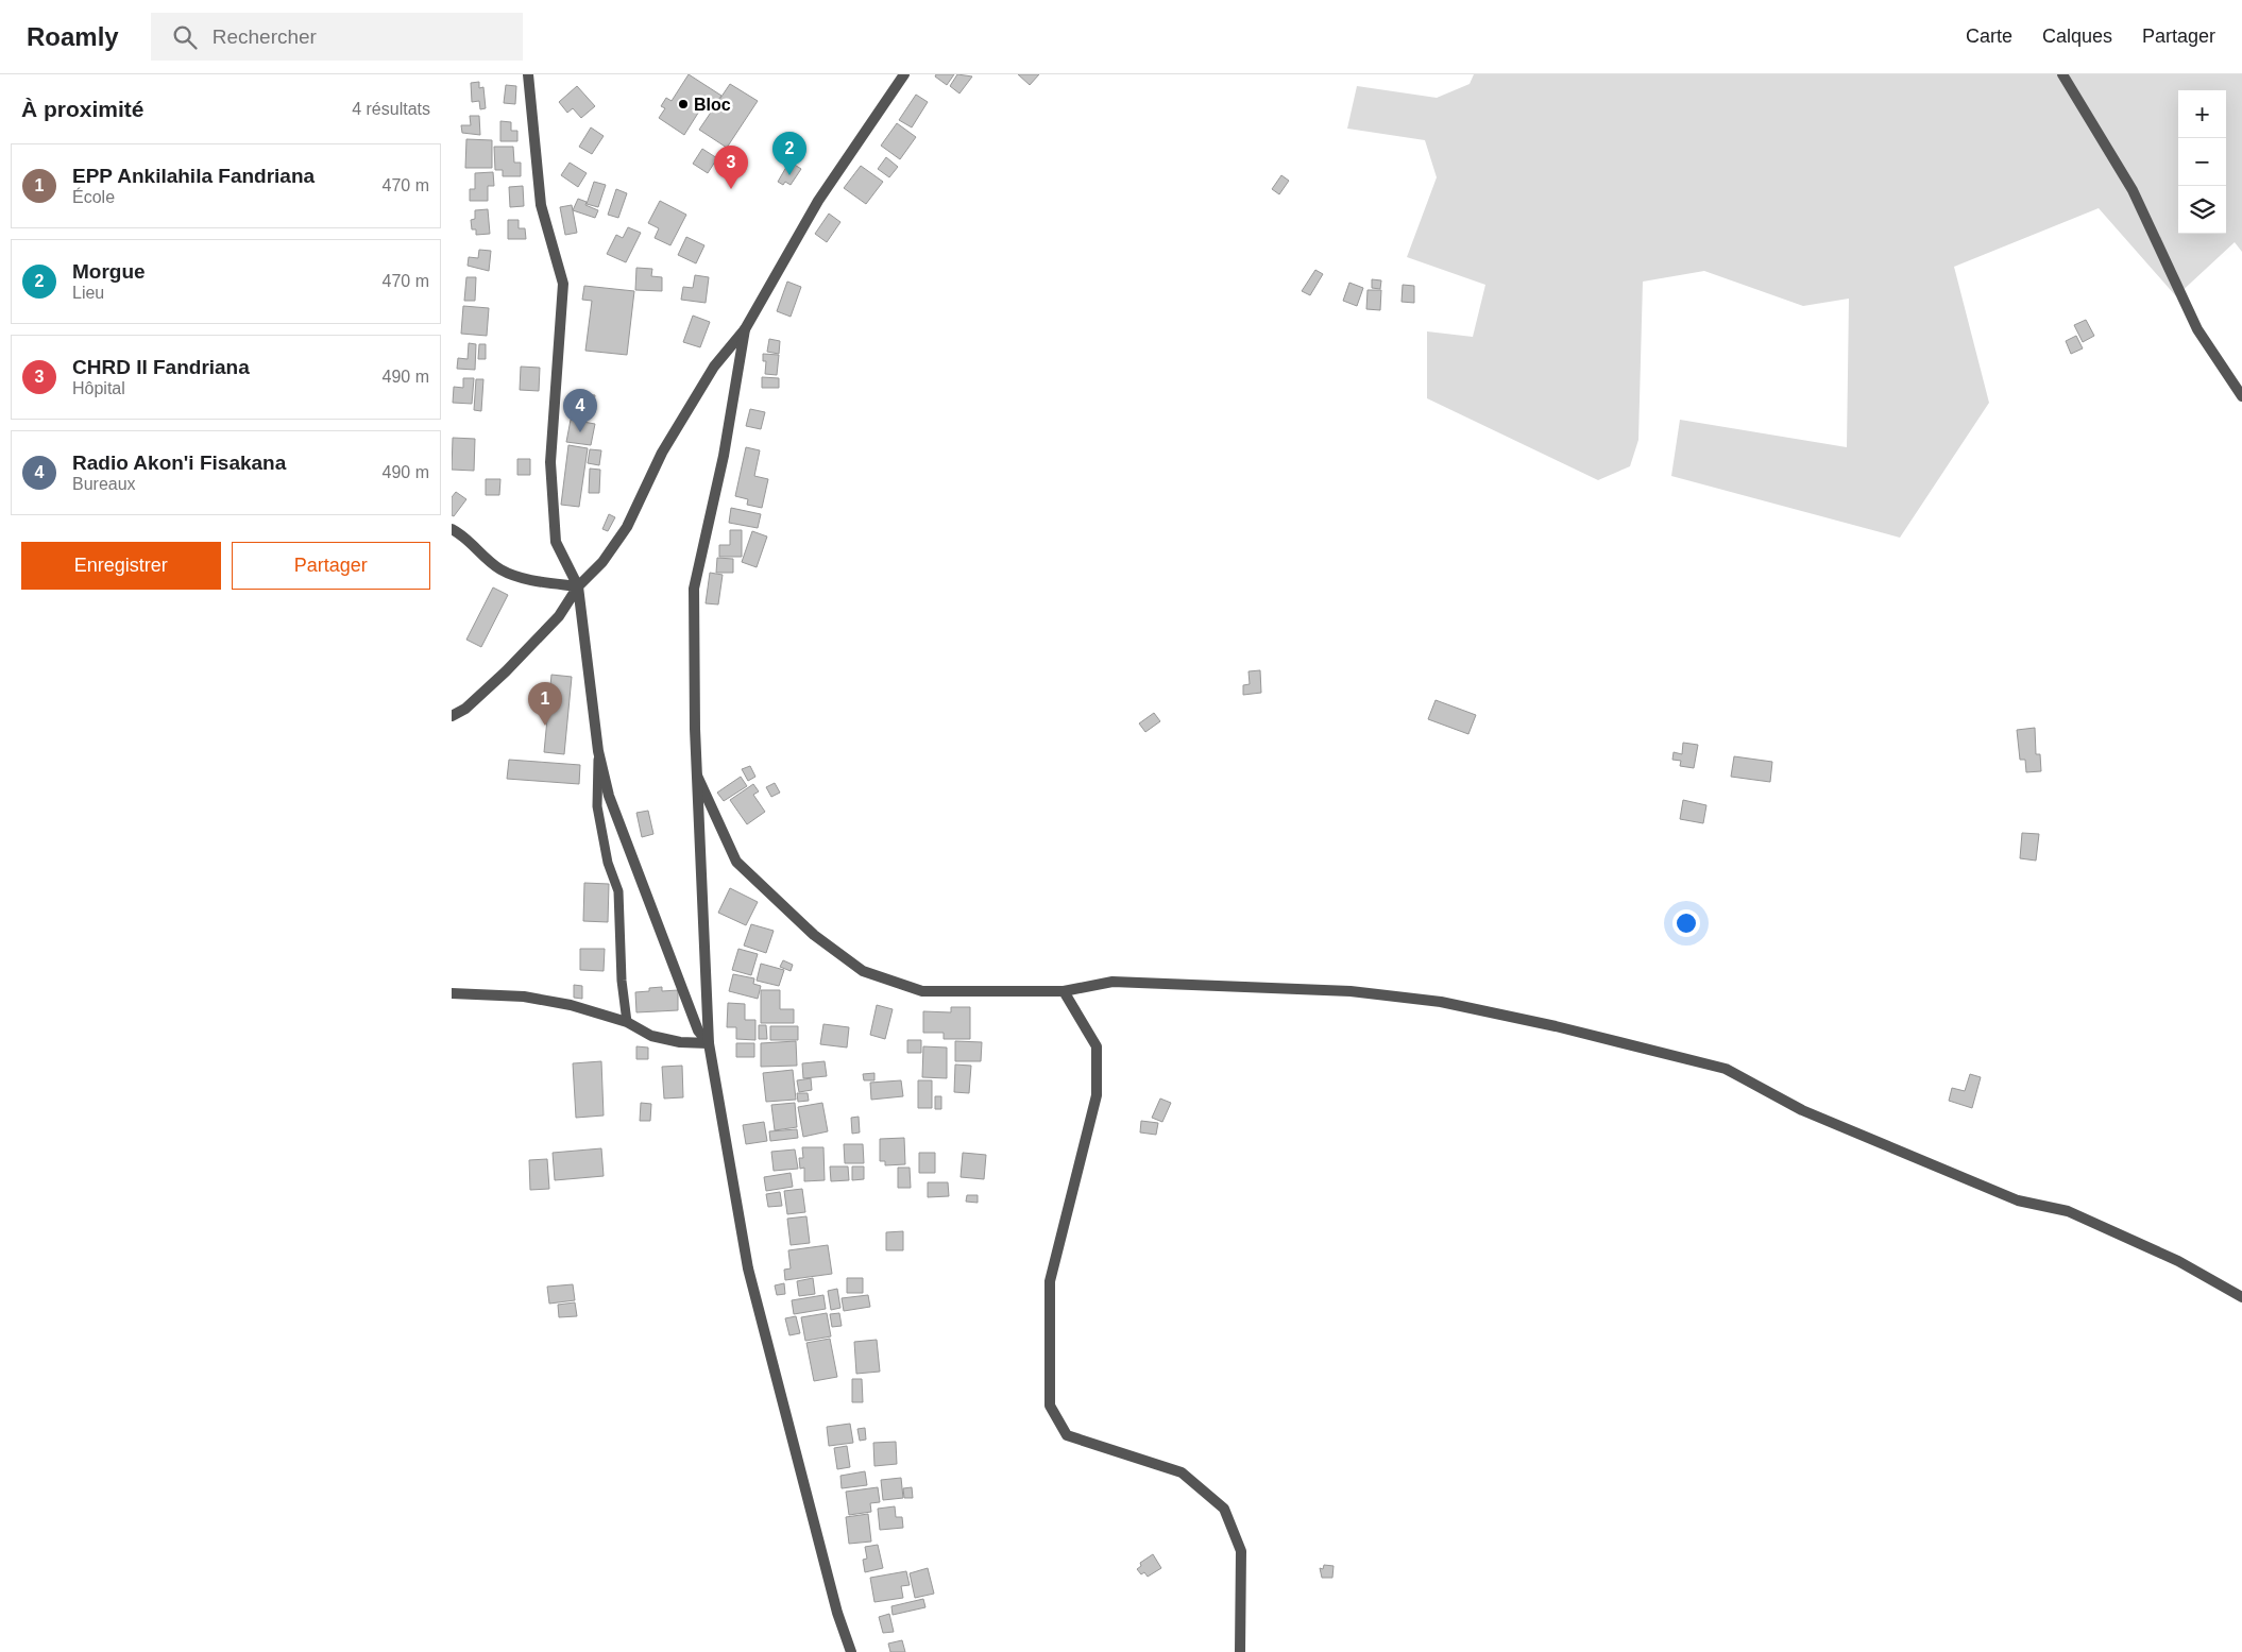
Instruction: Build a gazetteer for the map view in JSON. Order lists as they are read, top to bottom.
{
  "places": ["Bloc"],
  "page": {
    "header": "Roamly",
    "search": "Rechercher",
    "nav": ["Carte", "Calques", "Partager"],
    "heading": ["À proximité", "4 résultats"],
    "map_buttons": ["+", "−"],
    "pins": [
      "2",
      "3",
      "4",
      "1"
    ],
    "list": [
      {
        "mark": "1",
        "name": "EPP Ankilahila Fandriana",
        "note": "École",
        "value": "470 m"
      },
      {
        "mark": "2",
        "name": "Morgue",
        "note": "Lieu",
        "value": "470 m"
      },
      {
        "mark": "3",
        "name": "CHRD II Fandriana",
        "note": "Hôpital",
        "value": "490 m"
      },
      {
        "mark": "4",
        "name": "Radio Akon'i Fisakana",
        "note": "Bureaux",
        "value": "490 m"
      }
    ],
    "buttons": ["Enregistrer", "Partager"]
  }
}
